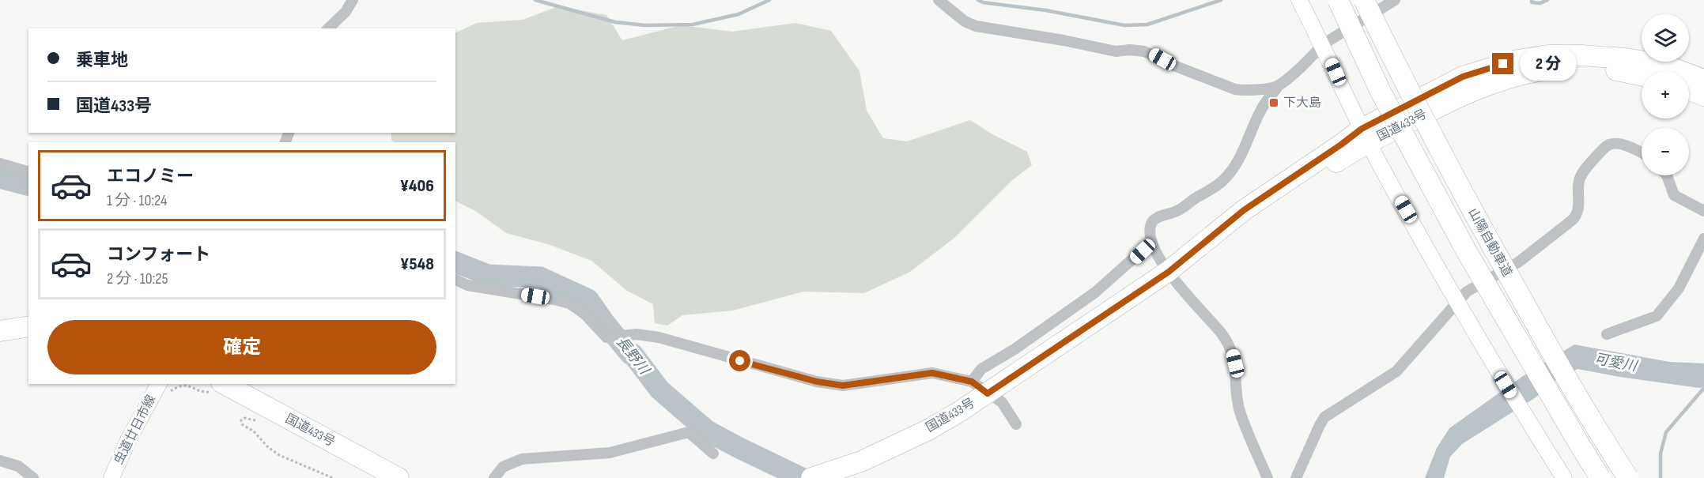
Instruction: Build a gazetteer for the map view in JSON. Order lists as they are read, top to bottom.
{
  "streets": {
    "highway": ["国道433号", "山陽自動車道"],
    "street": ["虫道廿日市線"]
  },
  "water": ["長野川", "可愛川"],
  "places": {
    "transit": ["下大島"]
  },
  "page": {
    "map_buttons": ["+", "−"],
    "banner": ["乗車地", "国道433号"],
    "bubble": "2 分",
    "list": [
      {
        "name": "エコノミー",
        "note": "1 分 · 10:24",
        "value": "¥406"
      },
      {
        "name": "コンフォート",
        "note": "2 分 · 10:25",
        "value": "¥548"
      }
    ],
    "buttons": "確定"
  }
}
